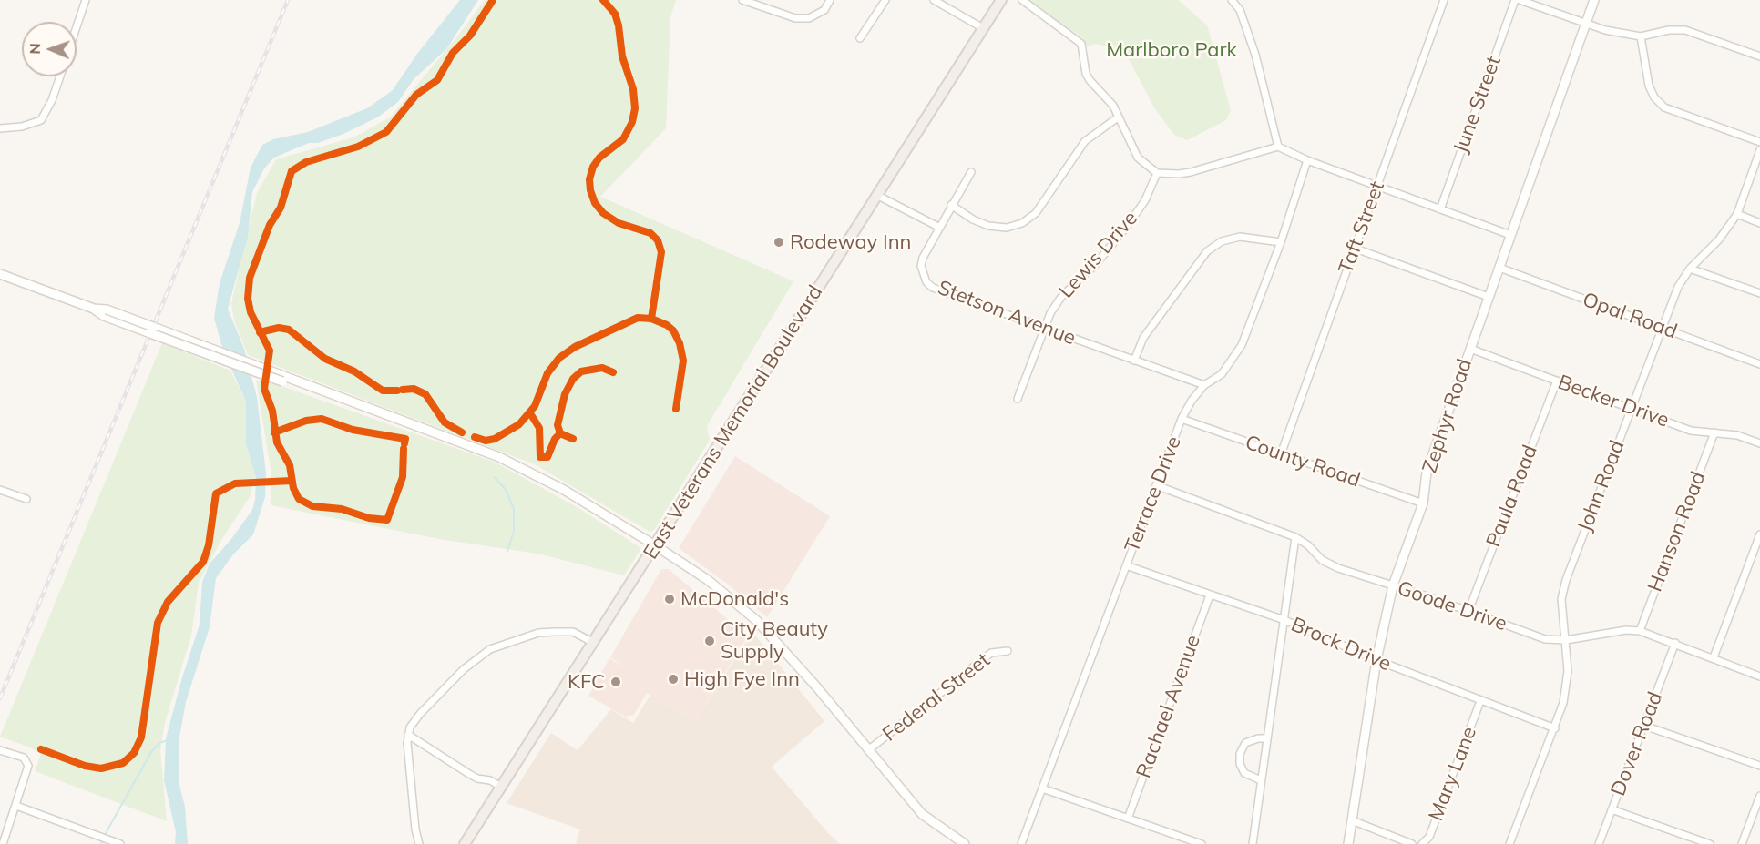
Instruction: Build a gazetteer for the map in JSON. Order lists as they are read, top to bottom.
{
  "streets": {
    "main road": ["Zephyr Road", "East Veterans Memorial Boulevard"],
    "street": [
      "June Street",
      "Taft Street",
      "Lewis Drive",
      "Stetson Avenue",
      "Opal Road",
      "Becker Drive",
      "County Road",
      "John Road",
      "Terrace Drive",
      "Paula Road",
      "Hanson Road",
      "Goode Drive",
      "Brock Drive",
      "Federal Street",
      "Rachael Avenue",
      "Dover Road",
      "Mary Lane"
    ]
  },
  "crossings": [
    ["Taft Street", "County Road"],
    ["Lewis Drive", "Stetson Avenue"],
    ["Stetson Avenue", "Terrace Drive"],
    ["Opal Road", "Zephyr Road"],
    ["Opal Road", "John Road"],
    ["Becker Drive", "Zephyr Road"],
    ["Becker Drive", "John Road"],
    ["Becker Drive", "Paula Road"],
    ["Becker Drive", "Hanson Road"],
    ["Zephyr Road", "County Road"],
    ["Zephyr Road", "Goode Drive"],
    ["Zephyr Road", "Brock Drive"],
    ["County Road", "Terrace Drive"],
    ["John Road", "Goode Drive"],
    ["John Road", "Brock Drive"],
    ["Terrace Drive", "Goode Drive"],
    ["Terrace Drive", "Brock Drive"],
    ["Paula Road", "Goode Drive"],
    ["Hanson Road", "Goode Drive"],
    ["Goode Drive", "Dover Road"],
    ["Brock Drive", "Rachael Avenue"],
    ["Brock Drive", "Mary Lane"]
  ],
  "parks": ["Marlboro Park"],
  "places": [
    "Rodeway Inn",
    "McDonald's",
    "City Beauty Supply",
    "High Fye Inn",
    "KFC"
  ],
  "north": "left"
}
